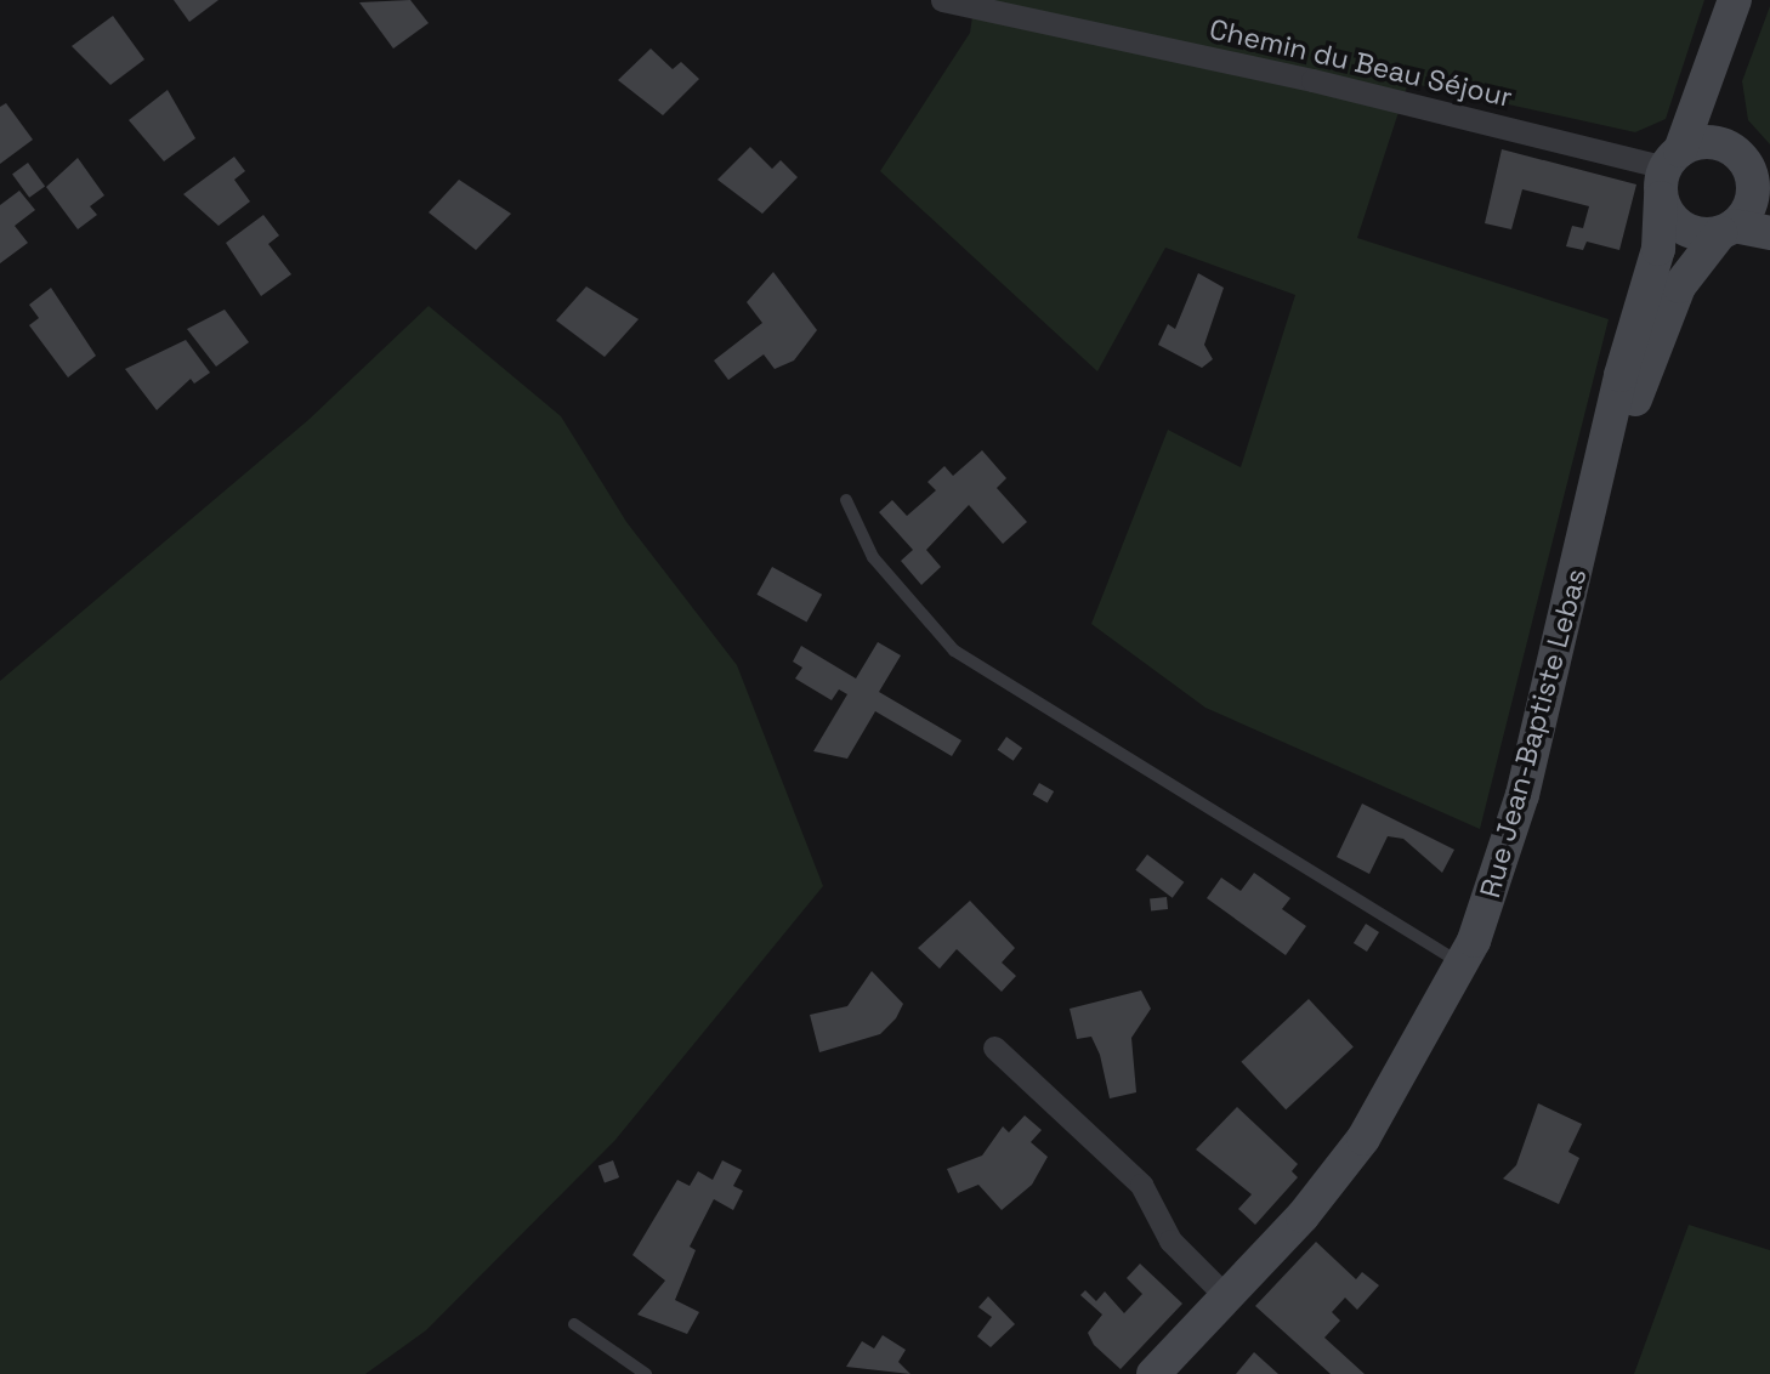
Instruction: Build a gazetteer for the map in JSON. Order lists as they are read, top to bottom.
{
  "streets": {
    "main road": ["Rue Jean-Baptiste Lebas"],
    "street": ["Chemin du Beau Séjour"]
  },
  "crossings": [
    ["Chemin du Beau Séjour", "Rue Jean-Baptiste Lebas"]
  ]
}
